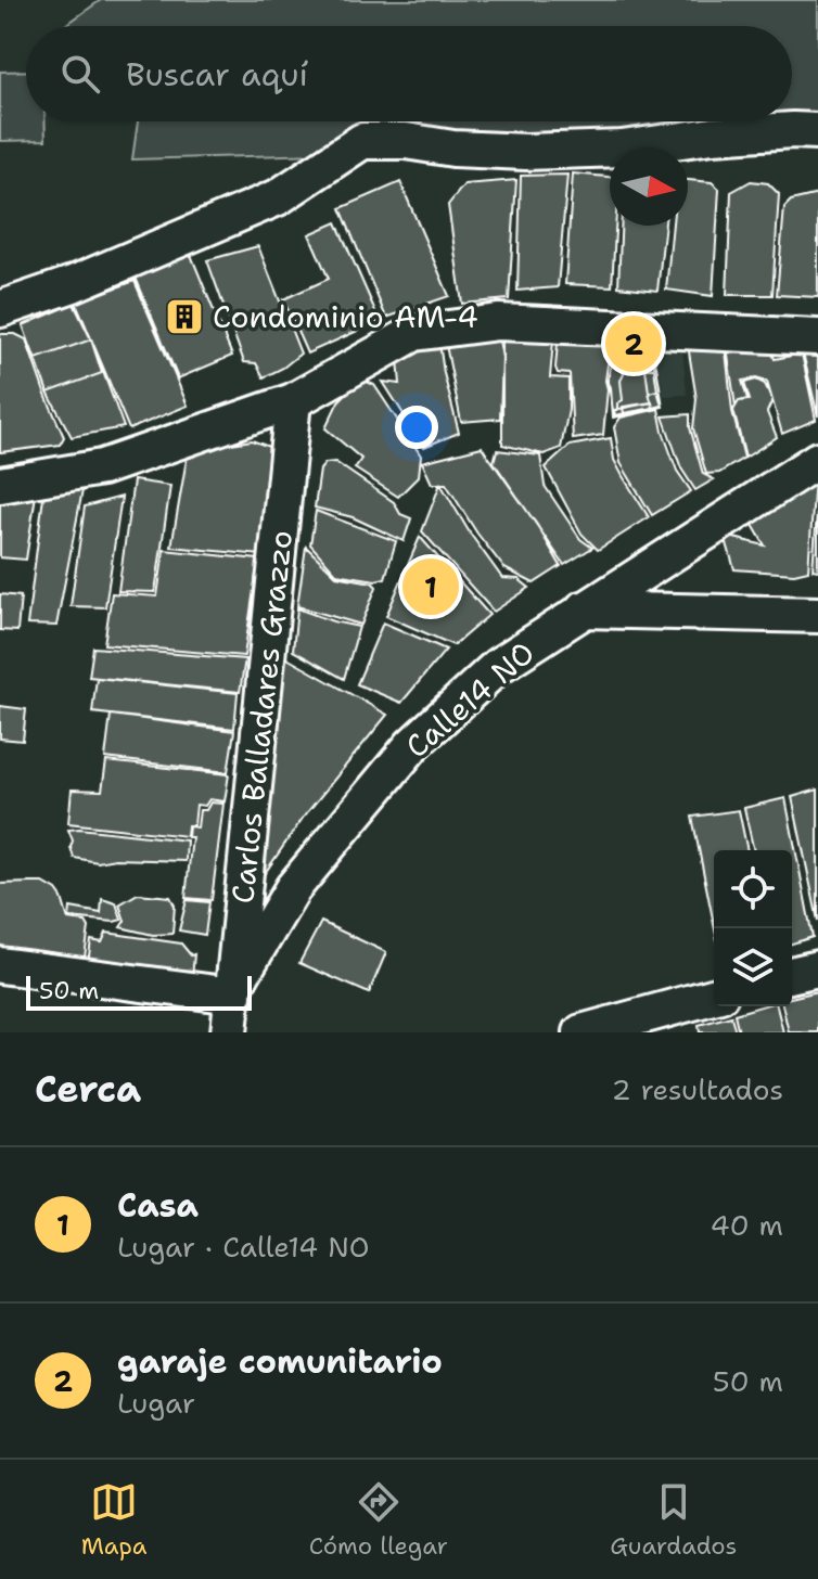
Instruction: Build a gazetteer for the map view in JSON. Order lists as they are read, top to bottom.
{
  "streets": {
    "street": ["Calle14 NO", "Carlos Balladares Grazzo"]
  },
  "crossings": [
    ["Calle14 NO", "Carlos Balladares Grazzo"]
  ],
  "places": {
    "building": ["Condominio AM-4"]
  },
  "scale_bar": "50 m",
  "north": "right",
  "page": {
    "search": "Buscar aquí",
    "pins": ["2", "1"],
    "scale": "50 m",
    "heading": ["Cerca", "2 resultados"],
    "list": [
      {
        "mark": "1",
        "name": "Casa",
        "note": "Lugar · Calle14 NO",
        "value": "40 m"
      },
      {
        "mark": "2",
        "name": "garaje comunitario",
        "note": "Lugar",
        "value": "50 m"
      }
    ],
    "nav": ["Mapa", "Cómo llegar", "Guardados"]
  }
}
